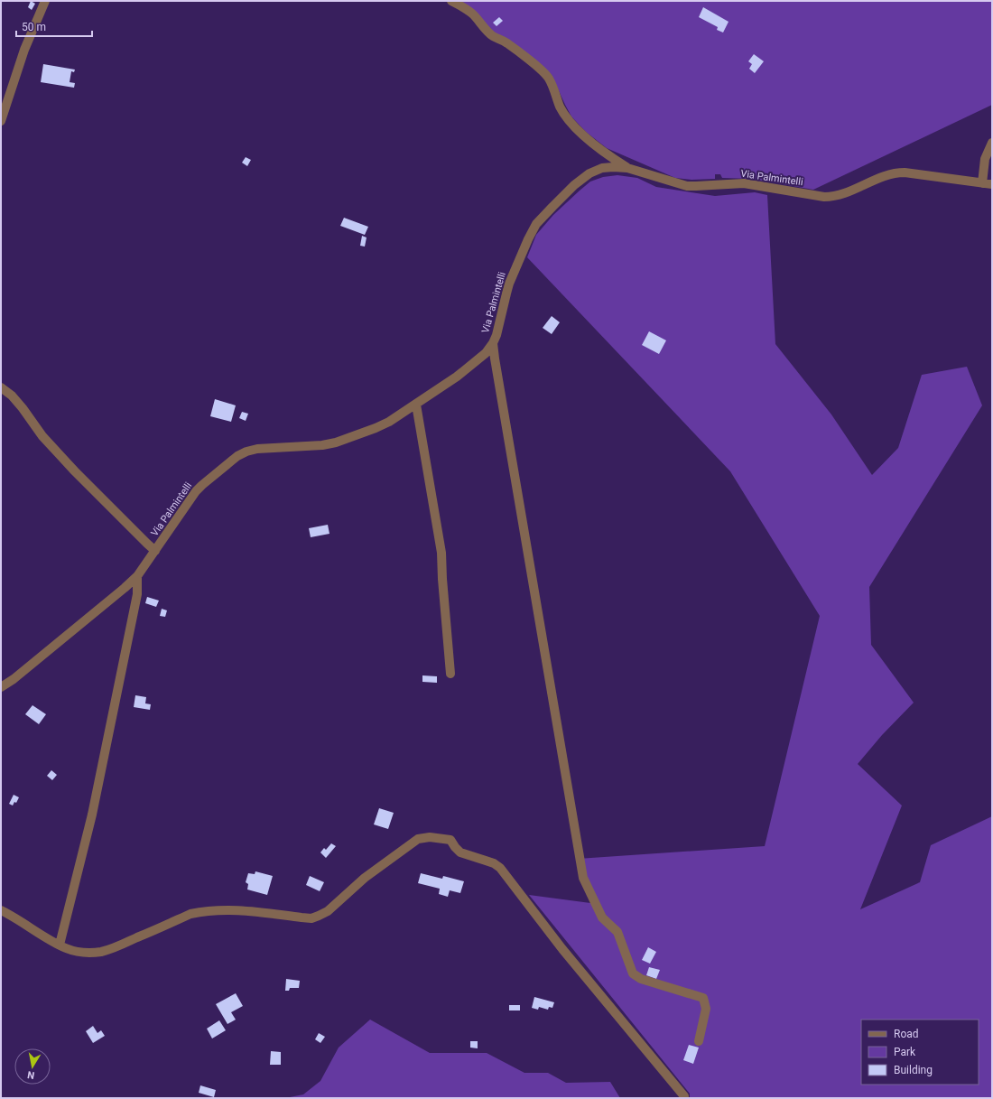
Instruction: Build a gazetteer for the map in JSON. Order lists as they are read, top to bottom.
{
  "streets": {
    "street": ["Via Palmintelli"]
  },
  "legend": ["Road", "Park", "Building"],
  "scale_bar": "50 m",
  "north": "bottom"
}
